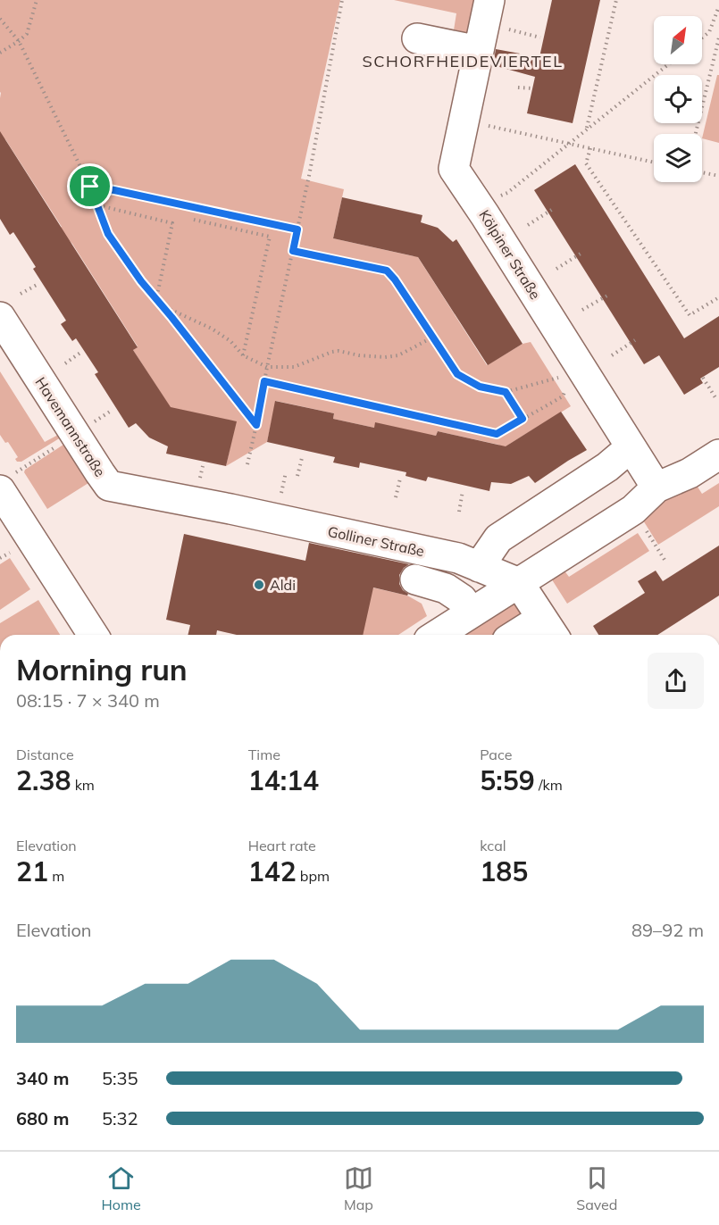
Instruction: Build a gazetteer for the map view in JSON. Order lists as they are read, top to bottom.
{
  "streets": {
    "street": ["Kölpiner Straße", "Havemannstraße", "Golliner Straße"]
  },
  "crossings": [
    ["Havemannstraße", "Golliner Straße"]
  ],
  "districts": ["SCHORFHEIDEVIERTEL"],
  "places": ["Aldi"],
  "north": "top right",
  "page": {
    "heading": ["Morning run", "08:15 · 7 × 340 m"],
    "stats": [
      ["Distance", "2.38 km"],
      ["Time", "14:14"],
      ["Pace", "5:59 /km"],
      ["Elevation", "21 m"],
      ["Heart rate", "142 bpm"],
      ["kcal", "185"]
    ],
    "chart": ["Elevation", "89–92 m"],
    "list": [
      {
        "name": "340 m",
        "note": "5:35"
      },
      {
        "name": "680 m",
        "note": "5:32"
      }
    ],
    "tabs": ["Home", "Map", "Saved"]
  }
}
